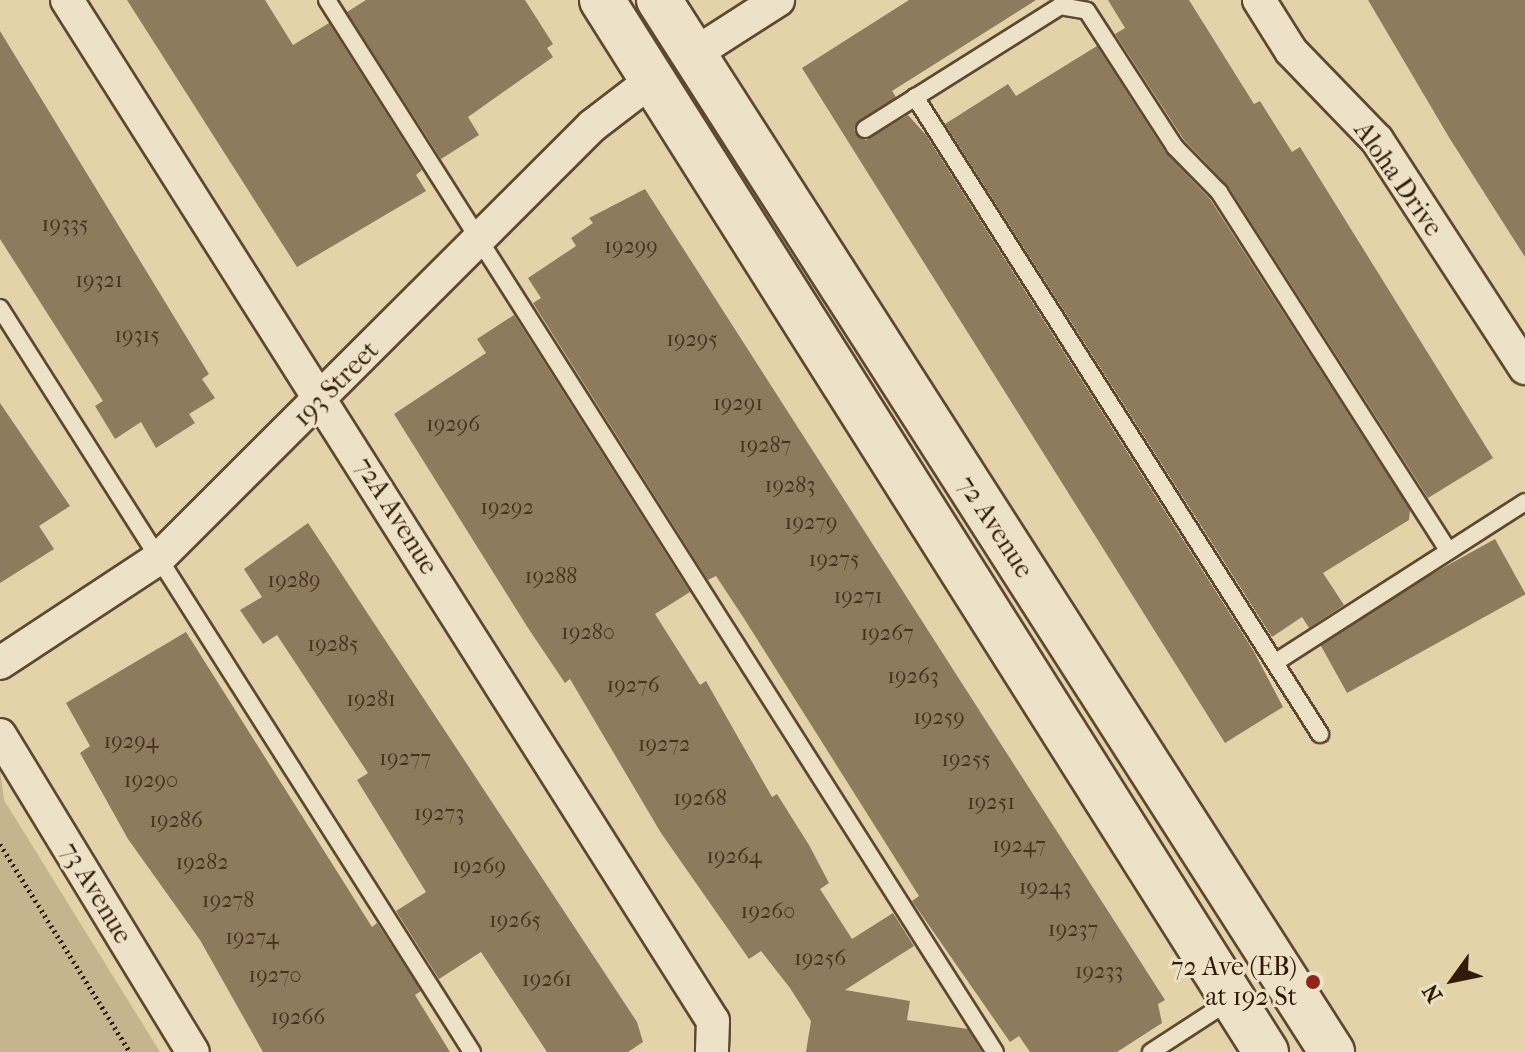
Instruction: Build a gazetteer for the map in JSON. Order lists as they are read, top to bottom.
{
  "streets": {
    "main road": ["72 Avenue"],
    "street": [
      "Aloha Drive",
      "193 Street",
      "72A Avenue",
      "73 Avenue"
    ]
  },
  "crossings": [
    ["193 Street", "72A Avenue"],
    ["193 Street", "72 Avenue"]
  ],
  "places": ["72 Ave (EB) at 192 St"],
  "house_numbers": [
    "19335",
    "19299",
    "19321",
    "19315",
    "19295",
    "19291",
    "19296",
    "19287",
    "19283",
    "19292",
    "19279",
    "19275",
    "19288",
    "19289",
    "19271",
    "19280",
    "19267",
    "19285",
    "19263",
    "19276",
    "19281",
    "19259",
    "19294",
    "19272",
    "19277",
    "19255",
    "19290",
    "19268",
    "19251",
    "19273",
    "19286",
    "19247",
    "19264",
    "19282",
    "19269",
    "19243",
    "19278",
    "19260",
    "19265",
    "19237",
    "19274",
    "19256",
    "19233",
    "19270",
    "19261",
    "19266"
  ],
  "north": "bottom left"
}
